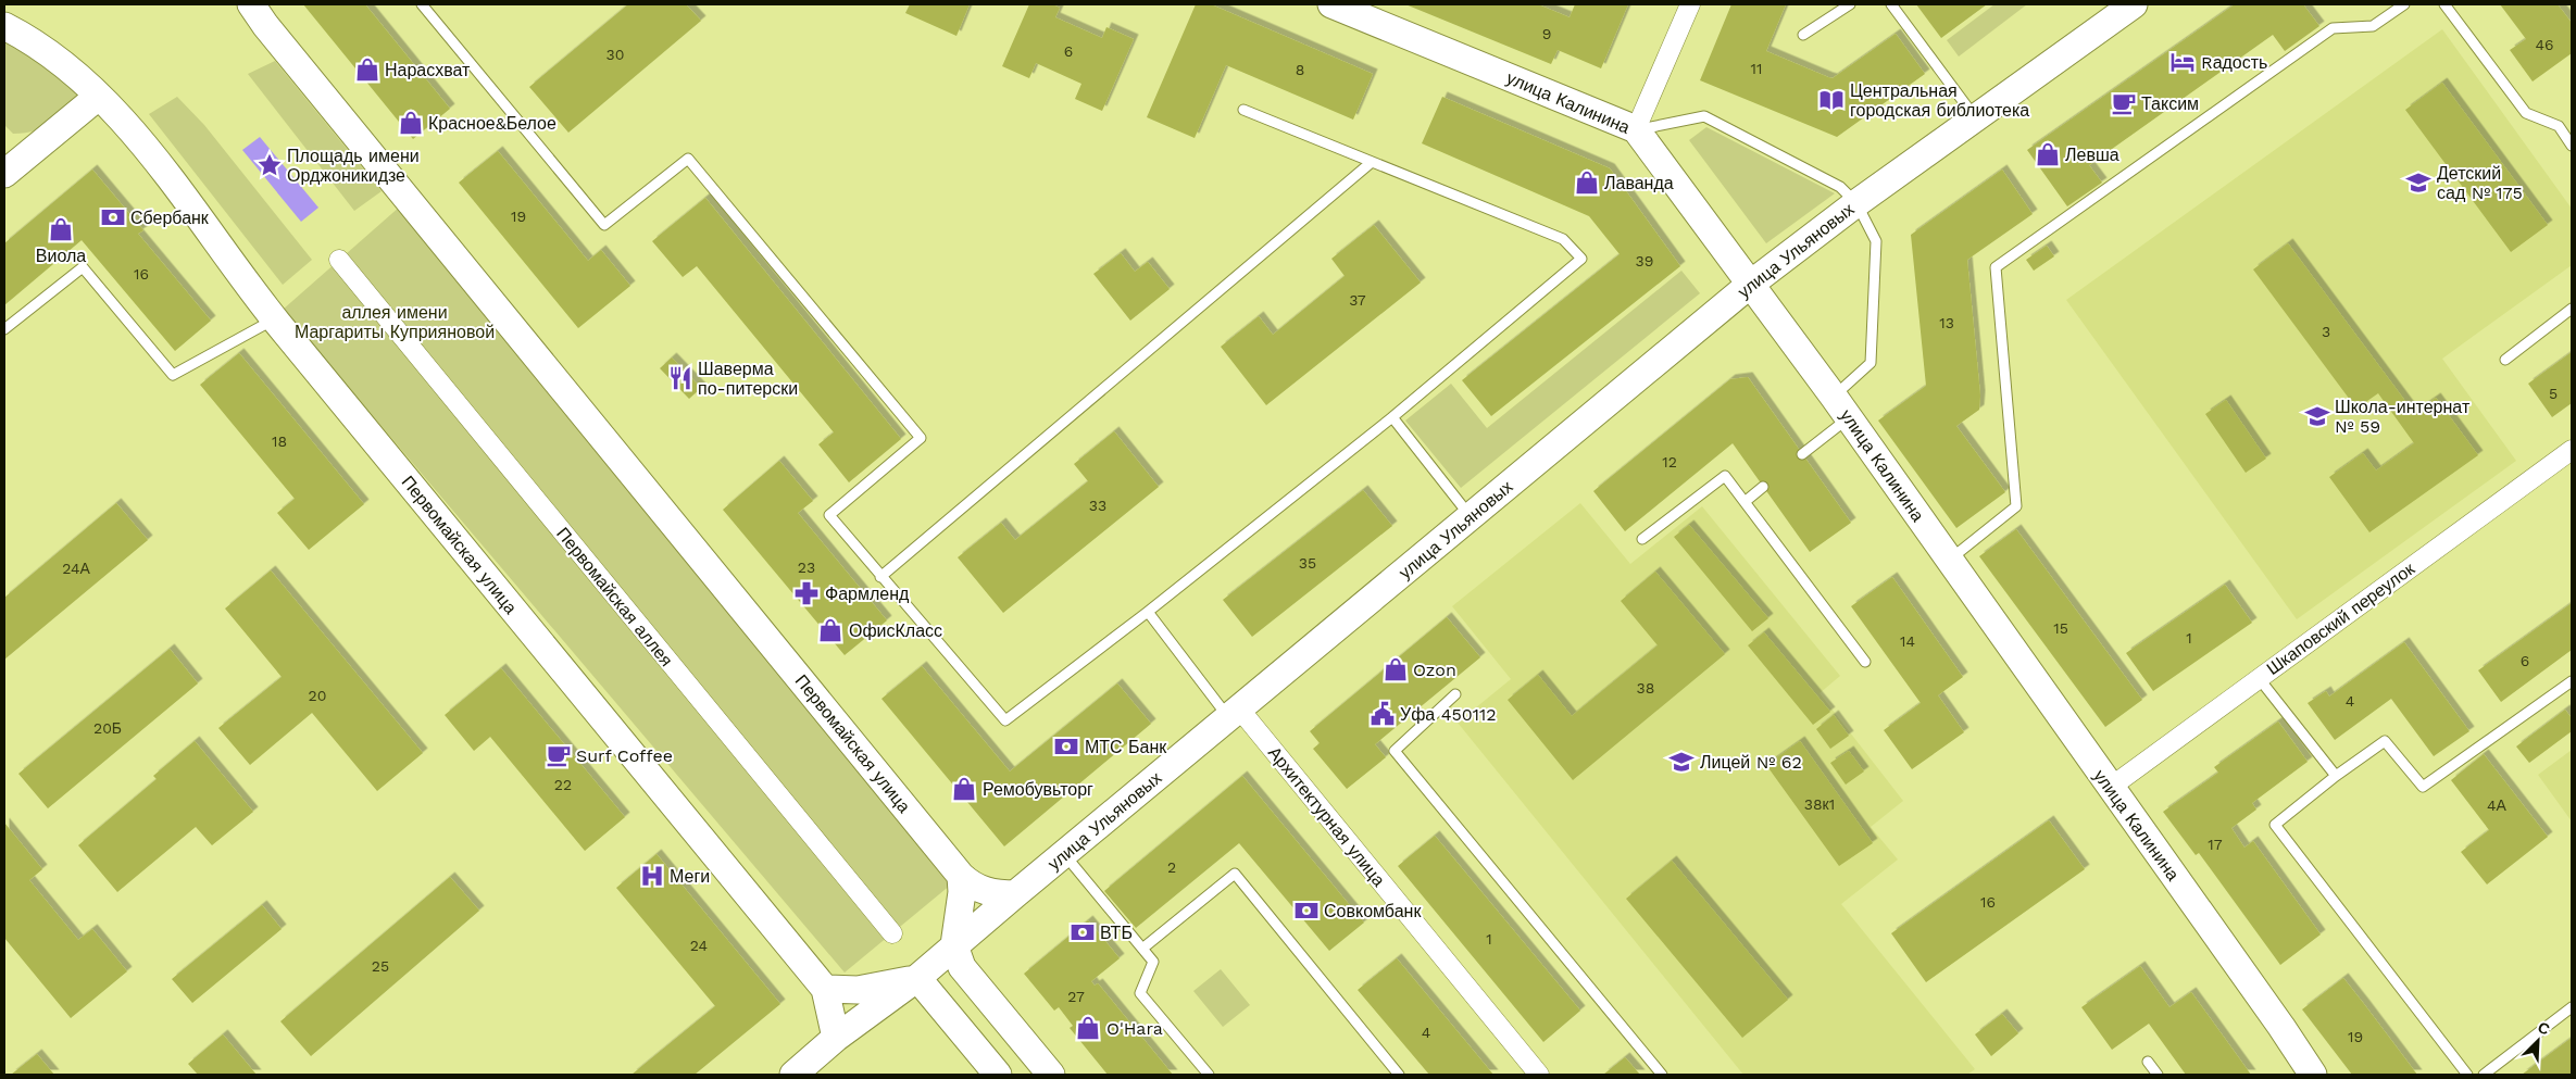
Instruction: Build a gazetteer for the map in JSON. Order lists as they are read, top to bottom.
{
  "streets": {
    "main road": ["улица Калинина", "улица Ульяновых", "Первомайская улица"],
    "street": ["Первомайская аллея", "Шкаповский переулок", "Архитектурная улица"]
  },
  "crossings": [
    ["улица Калинина", "улица Ульяновых"],
    ["улица Калинина", "Шкаповский переулок"],
    ["улица Ульяновых", "Первомайская улица"],
    ["улица Ульяновых", "Архитектурная улица"]
  ],
  "parks": ["аллея имени Маргариты Куприяновой"],
  "places": {
    "hotel": ["Rадость"],
    "shop": [
      "Нарасхват",
      "Красное&Белое",
      "Левша",
      "Лаванда",
      "Виола",
      "ОфисКласс",
      "Ozon",
      "Ремобувьторг",
      "O'Hara"
    ],
    "library": ["Центральная городская библиотека"],
    "cafe": ["Таксим", "Surf Coffee"],
    "place": ["Площадь имени Орджоникидзе"],
    "school or university": ["Детский сад № 175", "Школа-интернат № 59", "Лицей № 62"],
    "bank": [
      "Сбербанк",
      "МТС Банк",
      "Совкомбанк",
      "ВТБ"
    ],
    "restaurant": ["Шаверма по-питерски"],
    "pharmacy": ["Фармленд"],
    "public building": ["Уфа 450112"],
    "hospital": ["Меги"]
  },
  "house_numbers": [
    "9",
    "46",
    "6",
    "30",
    "11",
    "8",
    "19",
    "39",
    "16",
    "37",
    "13",
    "3",
    "5",
    "18",
    "12",
    "33",
    "35",
    "23",
    "24А",
    "15",
    "1",
    "14",
    "6",
    "38",
    "20",
    "4",
    "20Б",
    "22",
    "38к1",
    "4А",
    "17",
    "2",
    "16",
    "1",
    "24",
    "25",
    "27",
    "4",
    "19"
  ],
  "north": "top right"
}
